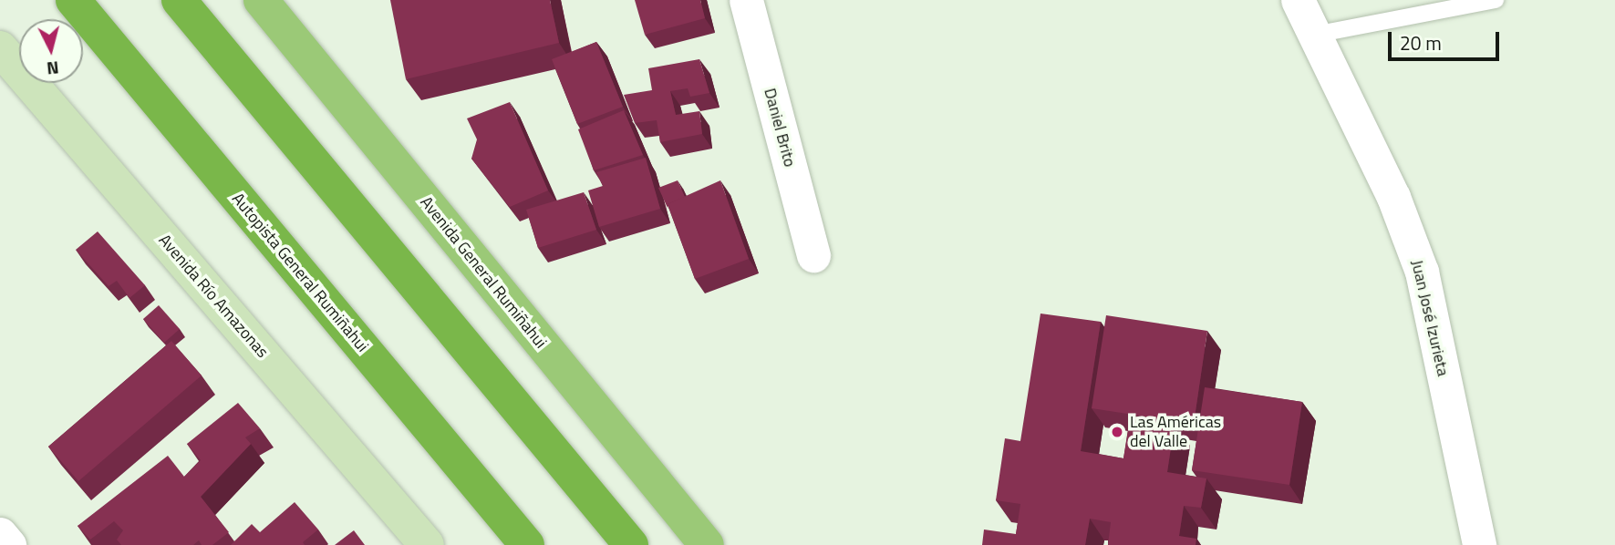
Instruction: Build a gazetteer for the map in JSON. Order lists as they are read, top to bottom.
{
  "streets": {
    "highway": ["Autopista General Rumiñahui"],
    "main road": ["Avenida General Rumiñahui", "Avenida Río Amazonas"],
    "street": ["Daniel Brito", "Juan José Izurieta"]
  },
  "places": ["Las Américas del Valle"],
  "scale_bar": "20 m",
  "north": "bottom"
}
